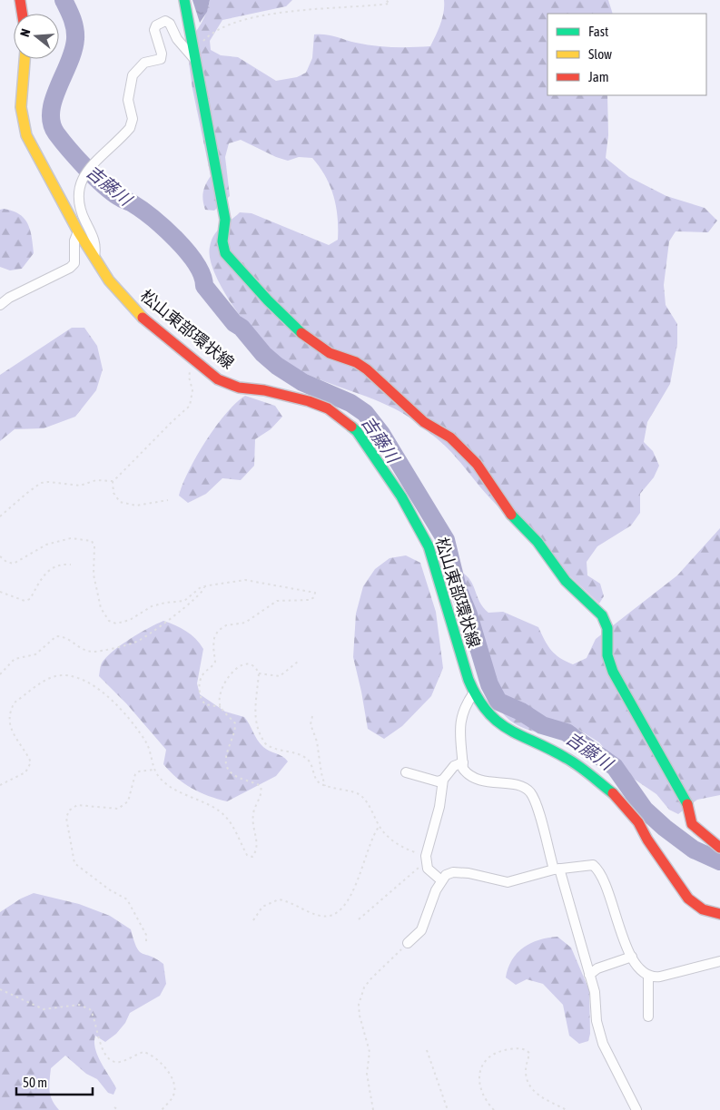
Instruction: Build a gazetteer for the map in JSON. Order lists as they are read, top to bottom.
{
  "streets": {
    "main road": ["松山東部環状線"]
  },
  "water": ["吉藤川"],
  "legend": ["Fast", "Slow", "Jam"],
  "scale_bar": "50 m",
  "north": "left"
}
